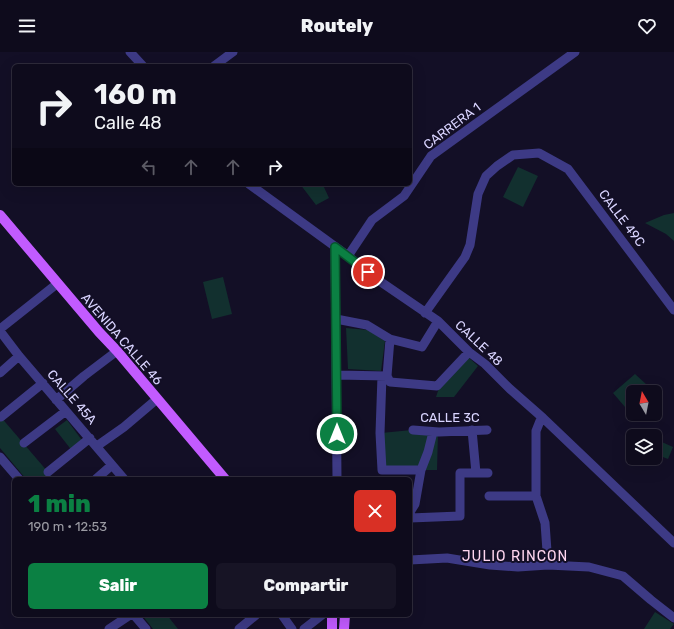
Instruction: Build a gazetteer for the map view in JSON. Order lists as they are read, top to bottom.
{
  "streets": {
    "main road": ["AVENIDA CALLE 46"],
    "street": [
      "CARRERA 1",
      "CALLE 49C",
      "CALLE 48",
      "CALLE 45A",
      "CALLE 3C"
    ]
  },
  "crossings": [
    ["CARRERA 1", "CALLE 48"],
    ["CALLE 49C", "CALLE 48"]
  ],
  "districts": ["JULIO RINCON"],
  "north": "top",
  "page": {
    "header": "Routely",
    "turn": ["160 m", "Calle 48"],
    "heading": ["1 min", "190 m · 12:53"],
    "buttons": ["Salir", "Compartir"]
  }
}
